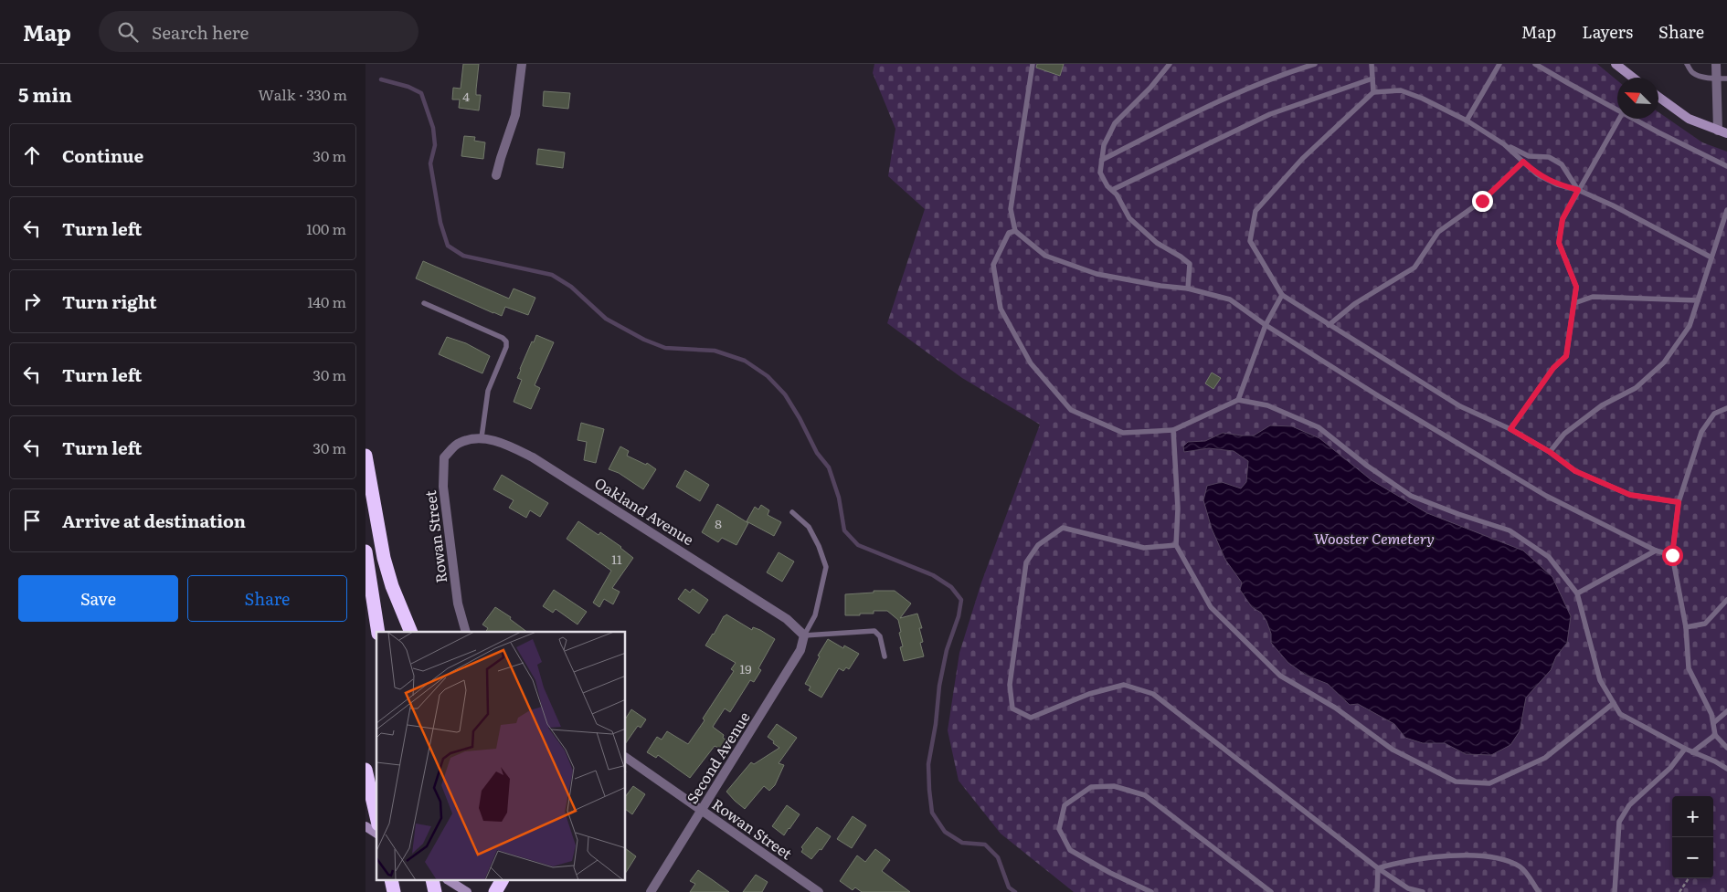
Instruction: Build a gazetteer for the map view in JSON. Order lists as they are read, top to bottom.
{
  "streets": {
    "street": ["Oakland Avenue", "Rowan Street", "Second Avenue"]
  },
  "crossings": [
    ["Oakland Avenue", "Rowan Street"],
    ["Oakland Avenue", "Second Avenue"],
    ["Rowan Street", "Second Avenue"]
  ],
  "parks": ["Wooster Cemetery"],
  "house_numbers": [
    "4",
    "8",
    "11",
    "19"
  ],
  "north": "top left",
  "page": {
    "header": "Map",
    "search": "Search here",
    "nav": ["Map", "Layers", "Share"],
    "heading": ["5 min", "Walk · 330 m"],
    "list": [
      ["Continue", "30 m"],
      ["Turn left", "100 m"],
      ["Turn right", "140 m"],
      ["Turn left", "30 m"],
      ["Turn left", "30 m"],
      "Arrive at destination"
    ],
    "buttons": ["Save", "Share"],
    "map_buttons": ["+", "−"]
  }
}
